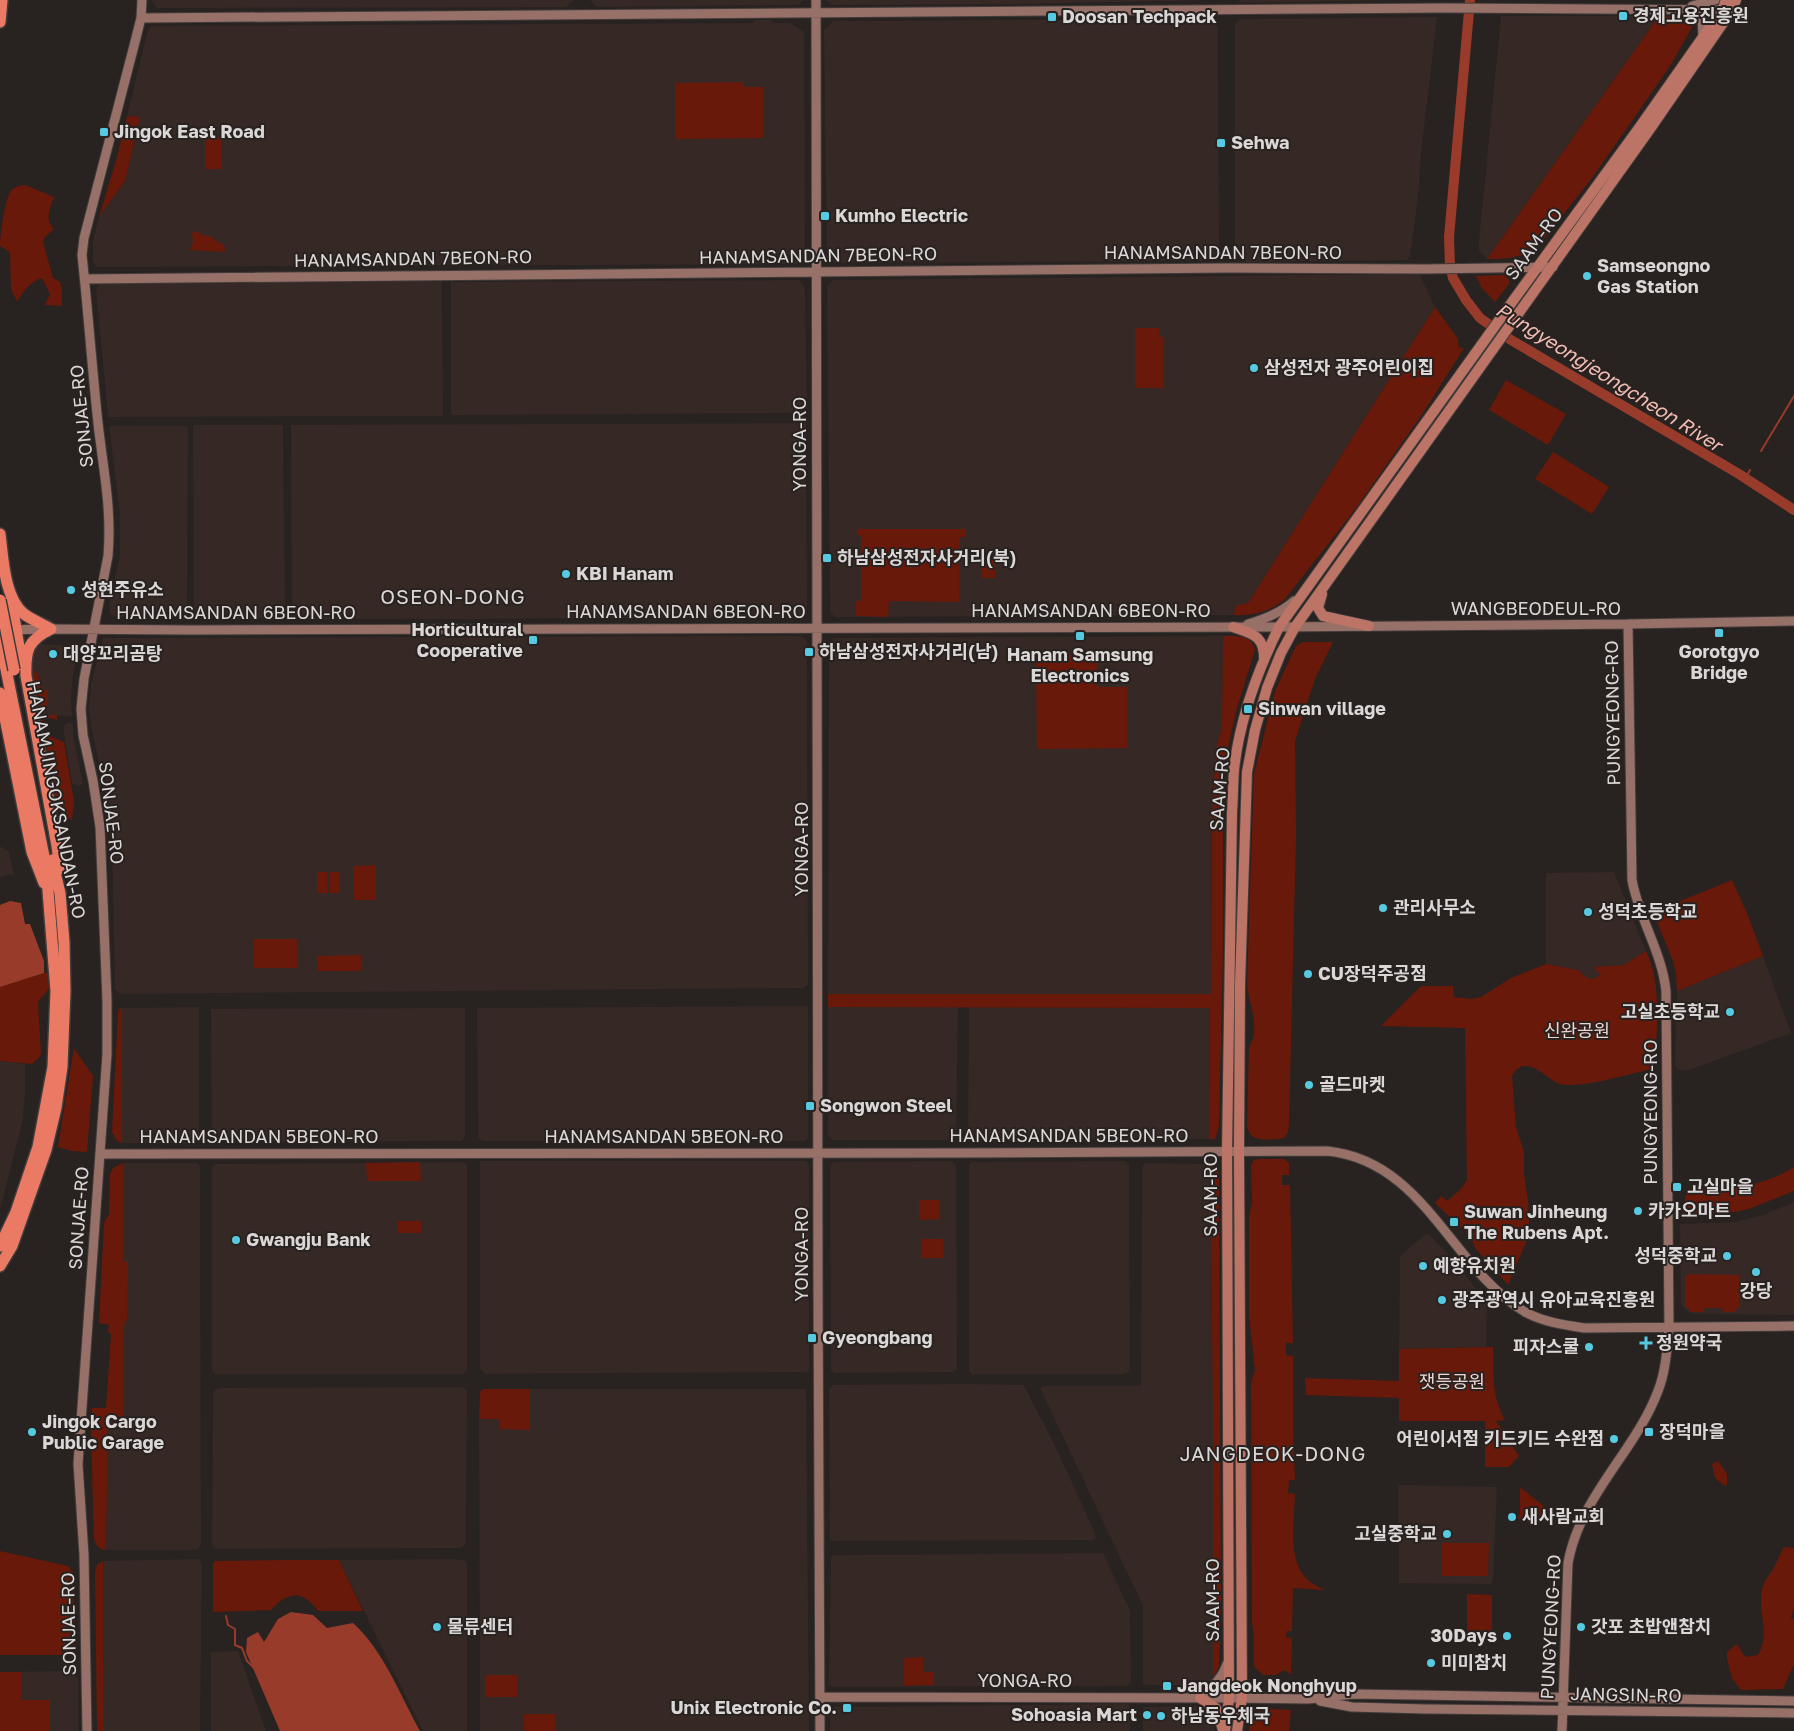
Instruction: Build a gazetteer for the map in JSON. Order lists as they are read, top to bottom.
{
  "streets": {
    "highway": ["HANAMJINGOKSANDAN-RO"],
    "main road": ["SAAM-RO"],
    "street": [
      "HANAMSANDAN 7BEON-RO",
      "SONJAE-RO",
      "YONGA-RO",
      "WANGBEODEUL-RO",
      "HANAMSANDAN 6BEON-RO",
      "PUNGYEONG-RO",
      "HANAMSANDAN 5BEON-RO",
      "JANGSIN-RO"
    ]
  },
  "crossings": [
    ["SAAM-RO", "HANAMSANDAN 7BEON-RO"],
    ["SAAM-RO", "YONGA-RO"],
    ["SAAM-RO", "WANGBEODEUL-RO"],
    ["SAAM-RO", "HANAMSANDAN 6BEON-RO"],
    ["SAAM-RO", "HANAMSANDAN 5BEON-RO"],
    ["SAAM-RO", "JANGSIN-RO"],
    ["HANAMSANDAN 7BEON-RO", "SONJAE-RO"],
    ["HANAMSANDAN 7BEON-RO", "YONGA-RO"],
    ["SONJAE-RO", "HANAMSANDAN 6BEON-RO"],
    ["SONJAE-RO", "HANAMSANDAN 5BEON-RO"],
    ["YONGA-RO", "HANAMSANDAN 6BEON-RO"],
    ["YONGA-RO", "HANAMSANDAN 5BEON-RO"],
    ["YONGA-RO", "JANGSIN-RO"],
    ["WANGBEODEUL-RO", "HANAMSANDAN 6BEON-RO"],
    ["WANGBEODEUL-RO", "PUNGYEONG-RO"],
    ["PUNGYEONG-RO", "HANAMSANDAN 5BEON-RO"],
    ["PUNGYEONG-RO", "JANGSIN-RO"]
  ],
  "districts": ["OSEON-DONG", "JANGDEOK-DONG"],
  "water": ["Pungyeongjeongcheon River"],
  "parks": ["신완공원", "잿등공원"],
  "places": {
    "transit": [
      "경제고용진흥원",
      "Doosan Techpack",
      "Jingok East Road",
      "Sehwa",
      "Kumho Electric",
      "하남삼성전자사거리(북)",
      "Gorotgyo Bridge",
      "Hanam Samsung Electronics",
      "Horticultural Cooperative",
      "하남삼성전자사거리(남)",
      "Sinwan village",
      "Songwon Steel",
      "고실마을",
      "Suwan Jinheung The Rubens Apt.",
      "Gyeongbang",
      "장덕마을",
      "Jangdeok Nonghyup",
      "Unix Electronic Co."
    ],
    "other": [
      "Samseongno Gas Station",
      "삼성전자 광주어린이집",
      "KBI Hanam",
      "성현주유소",
      "대양꼬리곰탕",
      "관리사무소",
      "성덕초등학교",
      "CU장덕주공점",
      "고실초등학교",
      "골드마켓",
      "카카오마트",
      "Gwangju Bank",
      "성덕중학교",
      "예향유치원",
      "강당",
      "광주광역시 유아교육진흥원",
      "피자스쿨",
      "Jingok Cargo Public Garage",
      "어린이서점 키드키드 수완점",
      "새사람교회",
      "고실중학교",
      "물류센터",
      "갓포 초밥앤참치",
      "30Days",
      "미미참치",
      "Sohoasia Mart",
      "하남동우체국"
    ],
    "health": ["정원약국"]
  }
}
